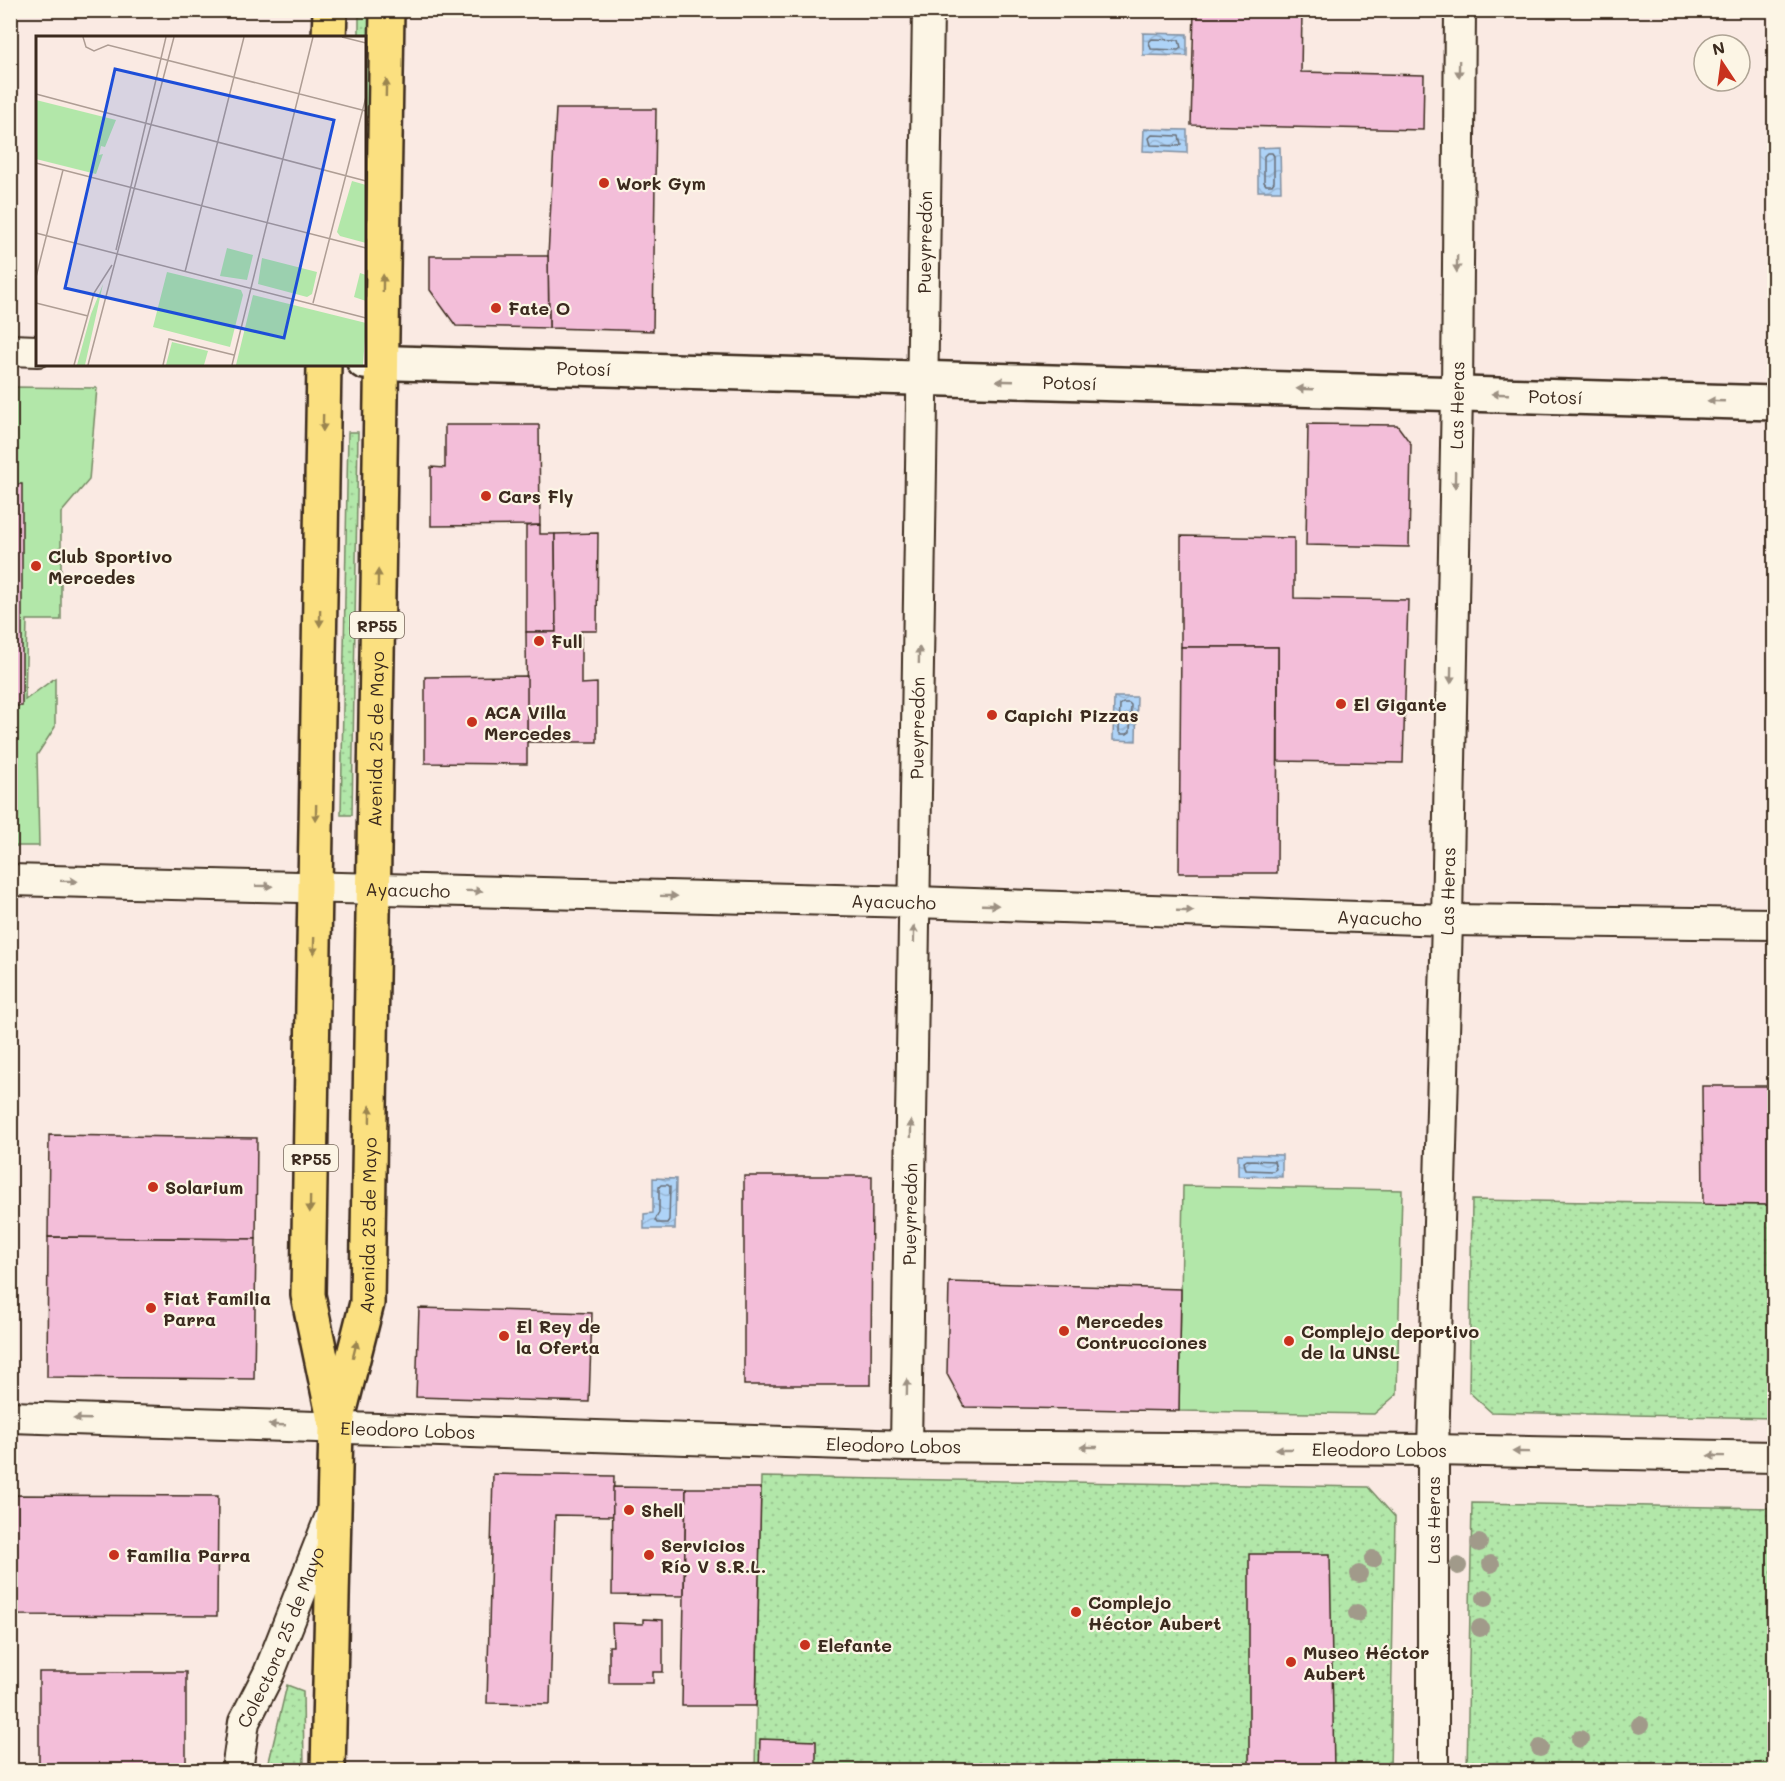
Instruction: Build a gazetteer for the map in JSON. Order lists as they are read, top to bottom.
{
  "streets": {
    "main road": ["Potosí", "RP55", "Avenida 25 de Mayo"],
    "street": [
      "Pueyrredón",
      "Las Heras",
      "Ayacucho",
      "Eleodoro Lobos",
      "Colectora 25 de Mayo"
    ]
  },
  "crossings": [
    ["Pueyrredón", "Potosí"],
    ["Pueyrredón", "Ayacucho"],
    ["Pueyrredón", "Eleodoro Lobos"],
    ["Potosí", "Las Heras"],
    ["Potosí", "Avenida 25 de Mayo"],
    ["Las Heras", "Ayacucho"],
    ["Las Heras", "Eleodoro Lobos"],
    ["Avenida 25 de Mayo", "Ayacucho"],
    ["Avenida 25 de Mayo", "Eleodoro Lobos"],
    ["Avenida 25 de Mayo", "Colectora 25 de Mayo"]
  ],
  "one_way": [
    "Pueyrredón",
    "Potosí",
    "Las Heras",
    "Ayacucho",
    "Eleodoro Lobos"
  ],
  "places": [
    "Work Gym",
    "Fate O",
    "Cars Fly",
    "Club Sportivo Mercedes",
    "Full",
    "El Gigante",
    "Capichi Pizzas",
    "ACA Villa Mercedes",
    "Solarium",
    "Fiat Familia Parra",
    "Mercedes Contrucciones",
    "El Rey de la Oferta",
    "Complejo deportivo de la UNSL",
    "Shell",
    "Familia Parra",
    "Servicios Río V S.R.L.",
    "Complejo Héctor Aubert",
    "Elefante",
    "Museo Héctor Aubert"
  ],
  "north": "top"
}
